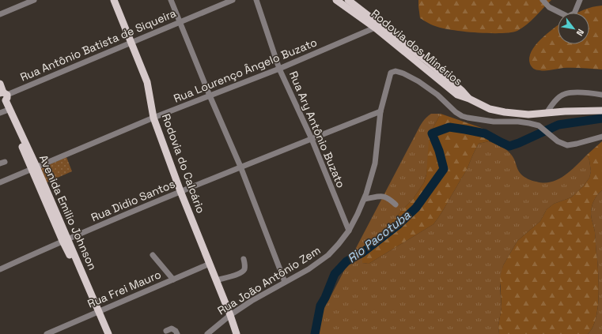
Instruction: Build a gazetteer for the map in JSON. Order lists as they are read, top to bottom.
{
  "streets": {
    "main road": ["Rodovia dos Minérios", "Rodovia do Calcário", "Avenida Emilio Johnson"],
    "street": [
      "Rua Antônio Batista de Siqueira",
      "Rua Lourenço Ângelo Buzato",
      "Rua Ary Antônio Buzato",
      "Rua Didio Santos",
      "Rua João Antônio Zem",
      "Rua Frei Mauro"
    ]
  },
  "crossings": [
    ["Rua Antônio Batista de Siqueira", "Rodovia do Calcário"],
    ["Rua Antônio Batista de Siqueira", "Avenida Emilio Johnson"],
    ["Rodovia dos Minérios", "Rua Lourenço Ângelo Buzato"],
    ["Rua Lourenço Ângelo Buzato", "Rua Ary Antônio Buzato"],
    ["Rua Lourenço Ângelo Buzato", "Rodovia do Calcário"],
    ["Rua Lourenço Ângelo Buzato", "Avenida Emilio Johnson"],
    ["Rua Ary Antônio Buzato", "Rua Didio Santos"],
    ["Rua Ary Antônio Buzato", "Rua João Antônio Zem"],
    ["Rodovia do Calcário", "Rua Didio Santos"],
    ["Rodovia do Calcário", "Rua João Antônio Zem"],
    ["Rodovia do Calcário", "Rua Frei Mauro"],
    ["Rua Didio Santos", "Avenida Emilio Johnson"],
    ["Rua Didio Santos", "Rua João Antônio Zem"],
    ["Avenida Emilio Johnson", "Rua Frei Mauro"]
  ],
  "water": ["Rio Pacotuba"],
  "north": "bottom right"
}
